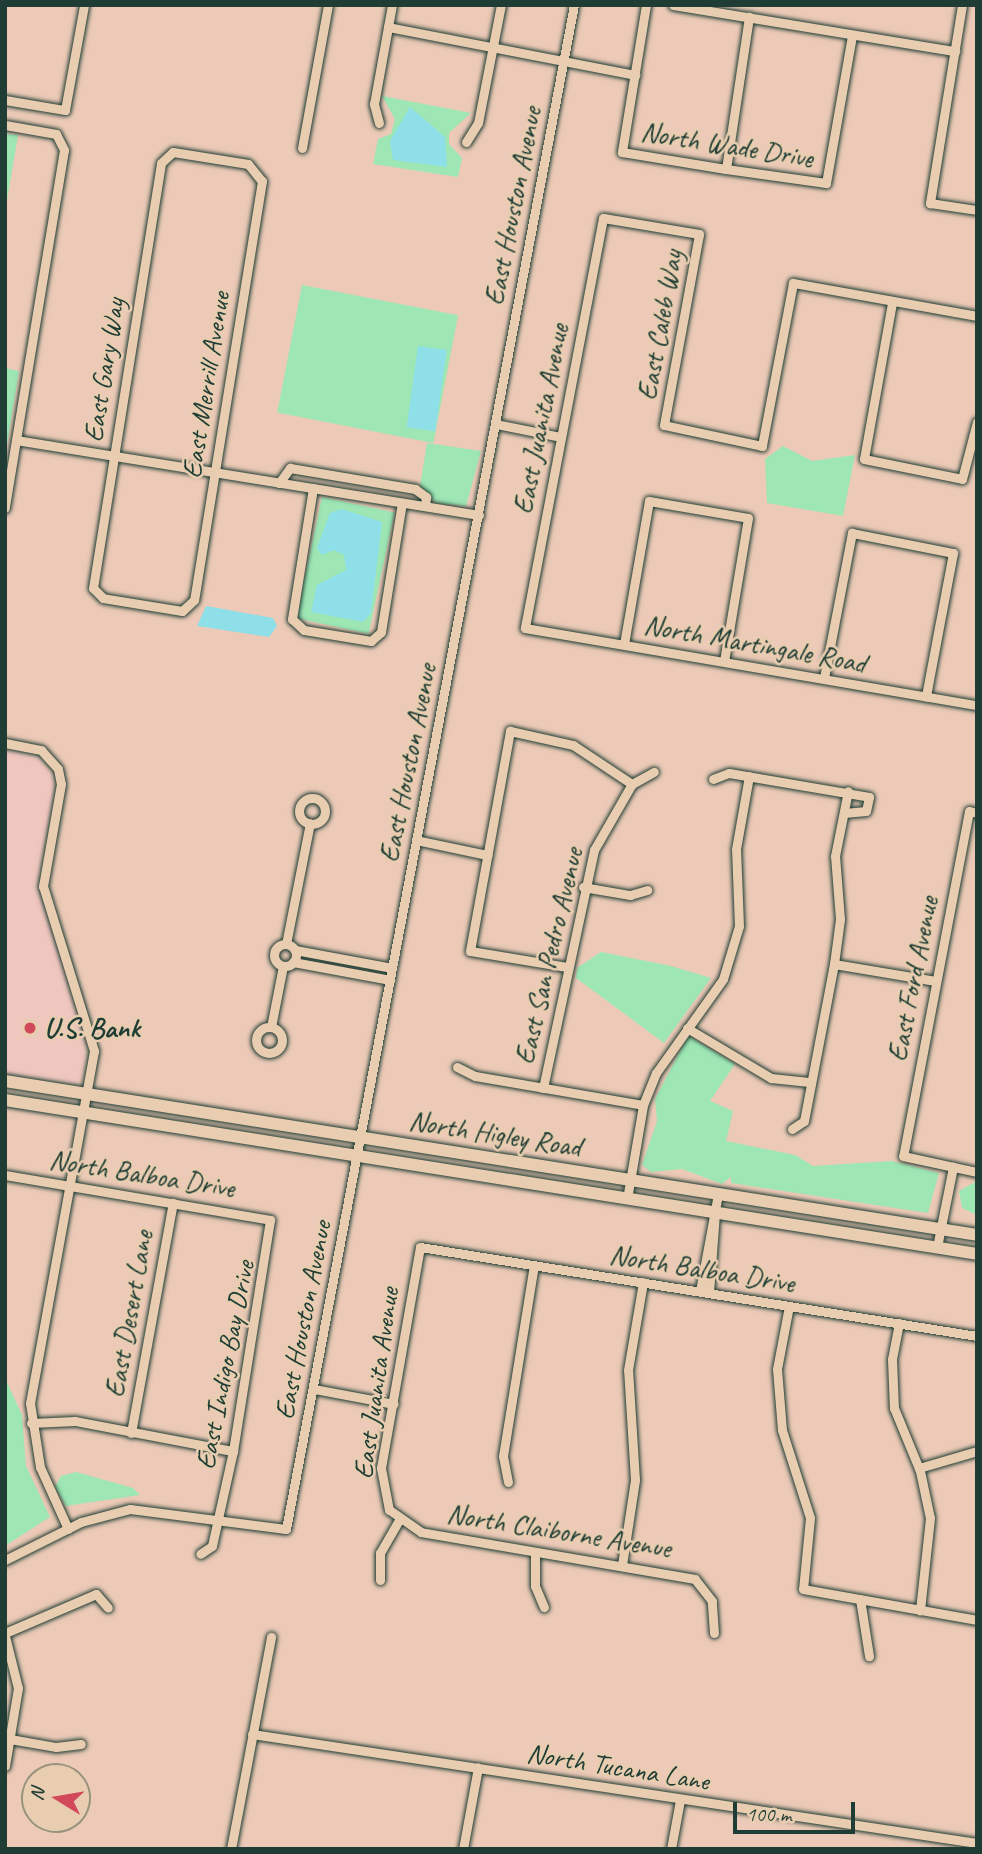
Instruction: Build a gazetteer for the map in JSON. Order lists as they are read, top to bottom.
{
  "streets": {
    "main road": ["North Higley Road"],
    "street": [
      "North Wade Drive",
      "East Houston Avenue",
      "East Caleb Way",
      "East Gary Way",
      "East Merrill Avenue",
      "East Juanita Avenue",
      "North Martingale Road",
      "East San Pedro Avenue",
      "East Ford Avenue",
      "North Balboa Drive",
      "East Desert Lane",
      "East Indigo Bay Drive",
      "North Claiborne Avenue",
      "North Tucana Lane"
    ]
  },
  "crossings": [
    ["East Houston Avenue", "North Higley Road"],
    ["East Houston Avenue", "East Indigo Bay Drive"],
    ["East Caleb Way", "East Juanita Avenue"],
    ["East Gary Way", "East Merrill Avenue"],
    ["East Juanita Avenue", "North Martingale Road"],
    ["East Juanita Avenue", "North Balboa Drive"],
    ["East Juanita Avenue", "North Claiborne Avenue"],
    ["North Balboa Drive", "East Desert Lane"],
    ["North Balboa Drive", "East Indigo Bay Drive"]
  ],
  "places": ["U.S. Bank"],
  "scale_bar": "100 m",
  "north": "left"
}
